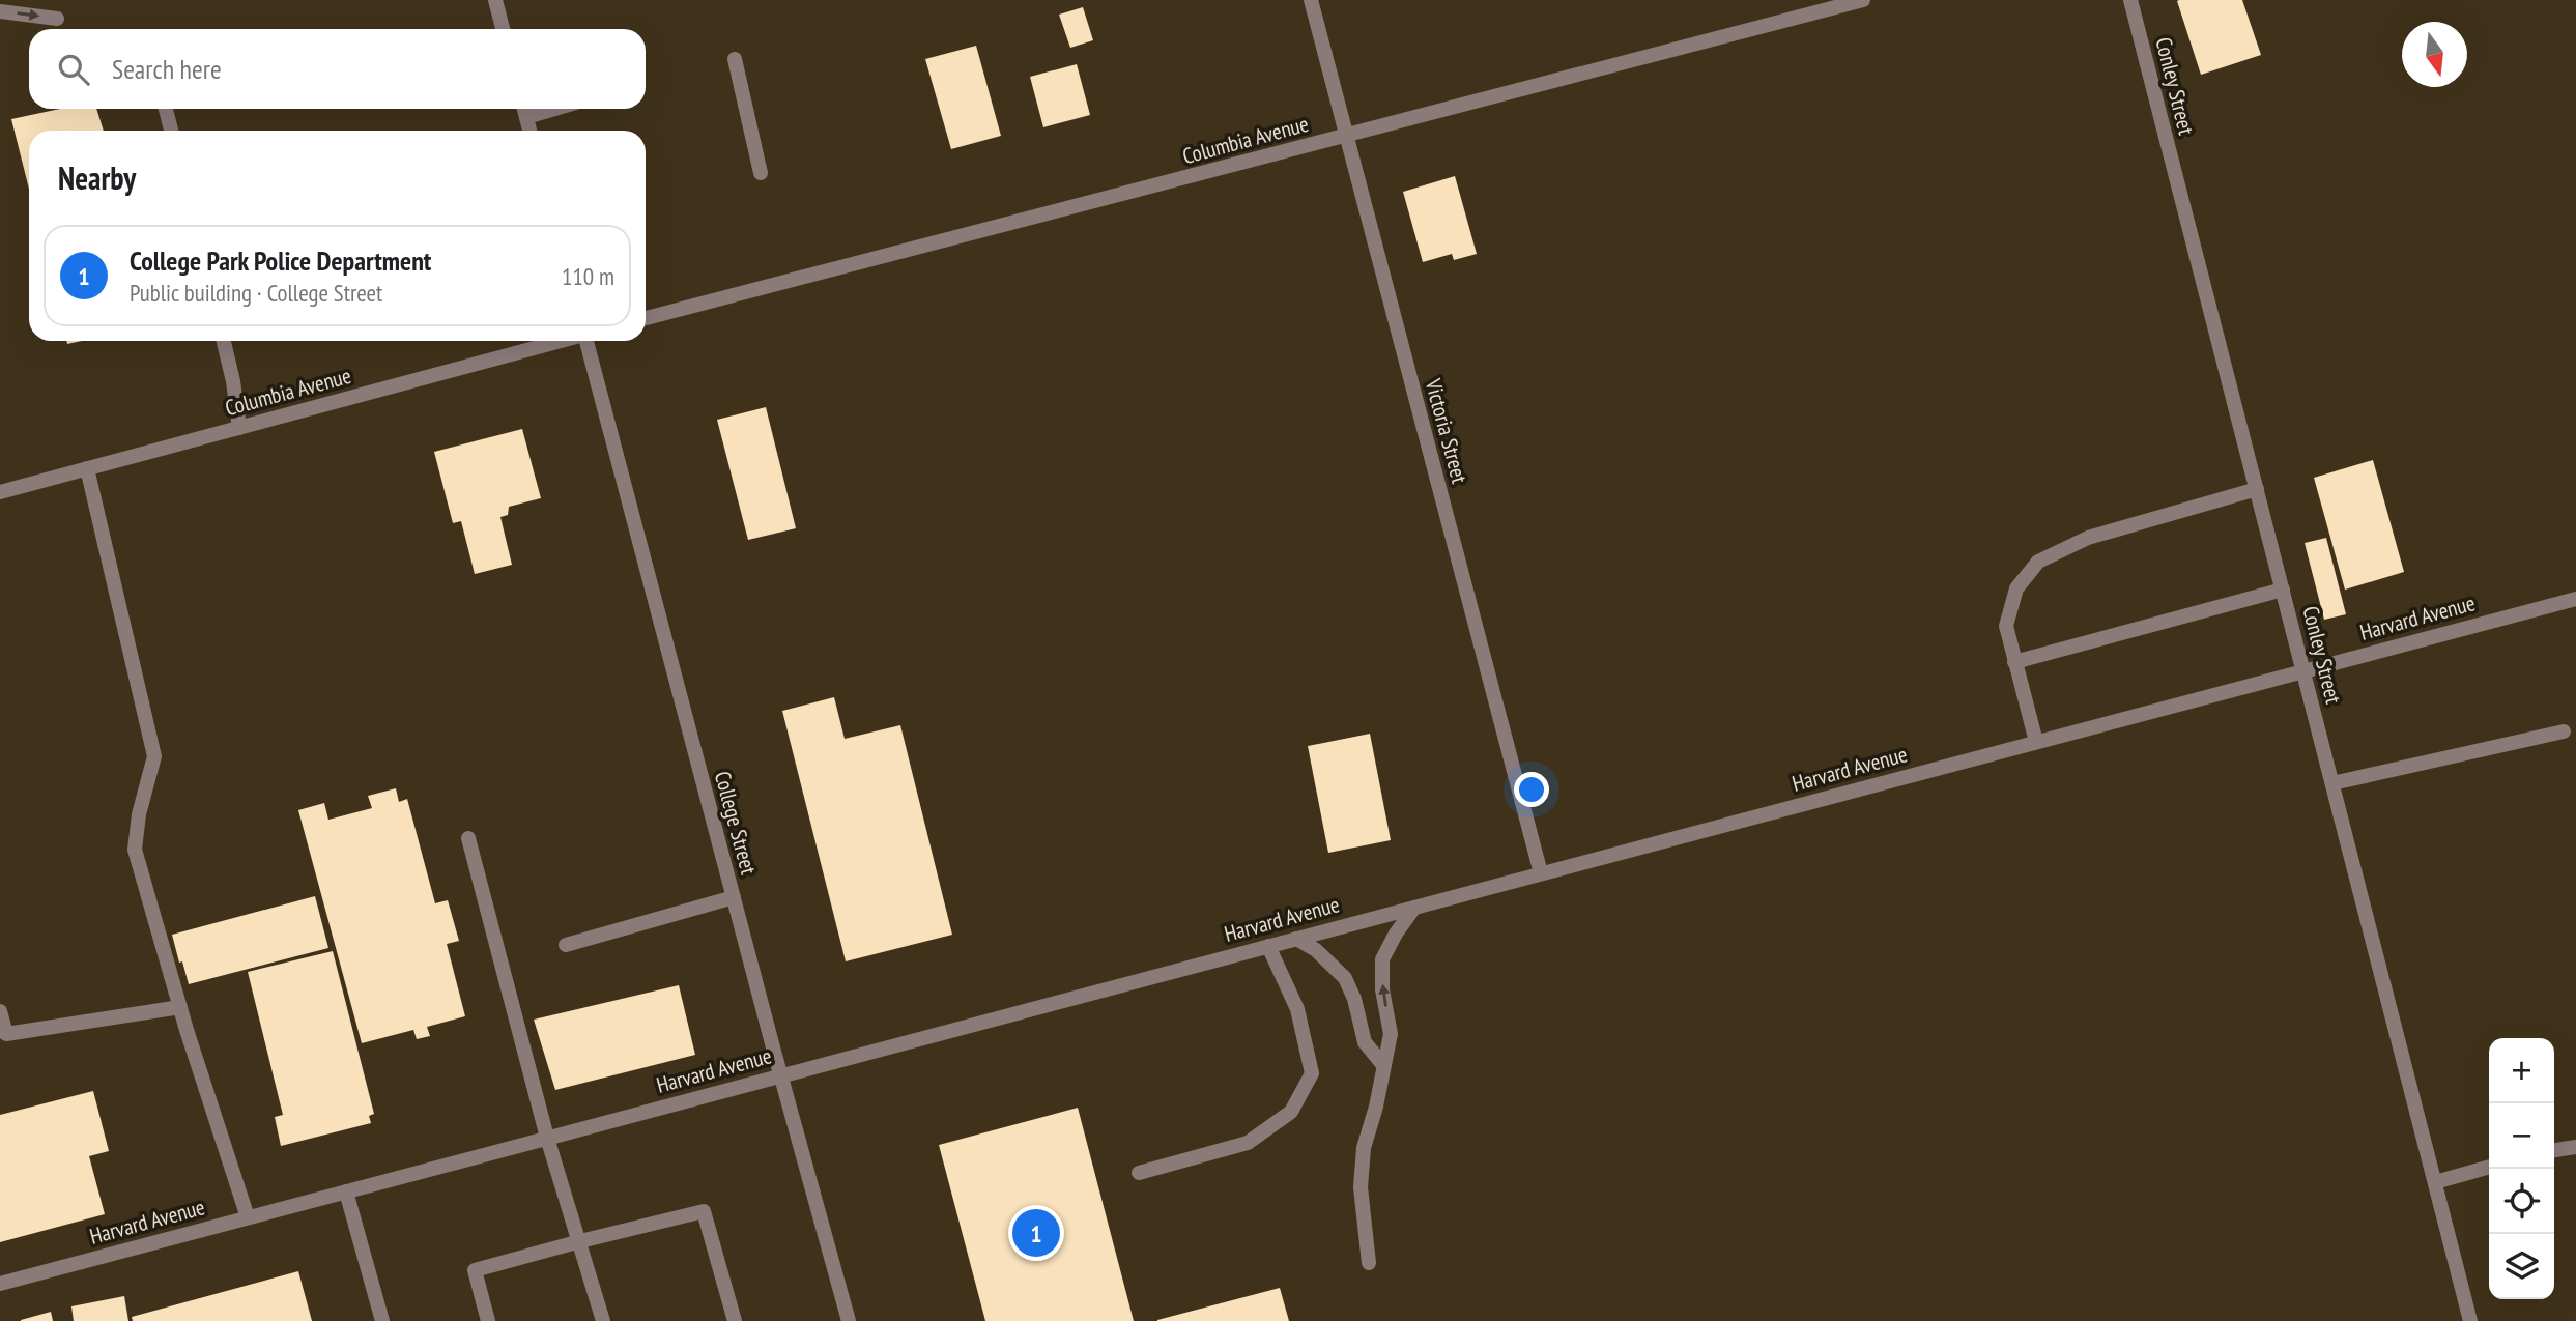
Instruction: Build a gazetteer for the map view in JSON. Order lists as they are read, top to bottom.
{
  "streets": {
    "street": [
      "Conley Street",
      "Columbia Avenue",
      "Victoria Street",
      "Harvard Avenue",
      "College Street"
    ]
  },
  "crossings": [
    ["Conley Street", "Harvard Avenue"],
    ["Columbia Avenue", "Victoria Street"],
    ["Victoria Street", "Harvard Avenue"],
    ["Harvard Avenue", "College Street"]
  ],
  "north": "bottom",
  "page": {
    "search": "Search here",
    "heading": "Nearby",
    "list": [
      {
        "mark": "1",
        "name": "College Park Police Department",
        "note": "Public building · College Street",
        "value": "110 m"
      }
    ],
    "map_buttons": ["+", "−"],
    "pins": "1"
  }
}
